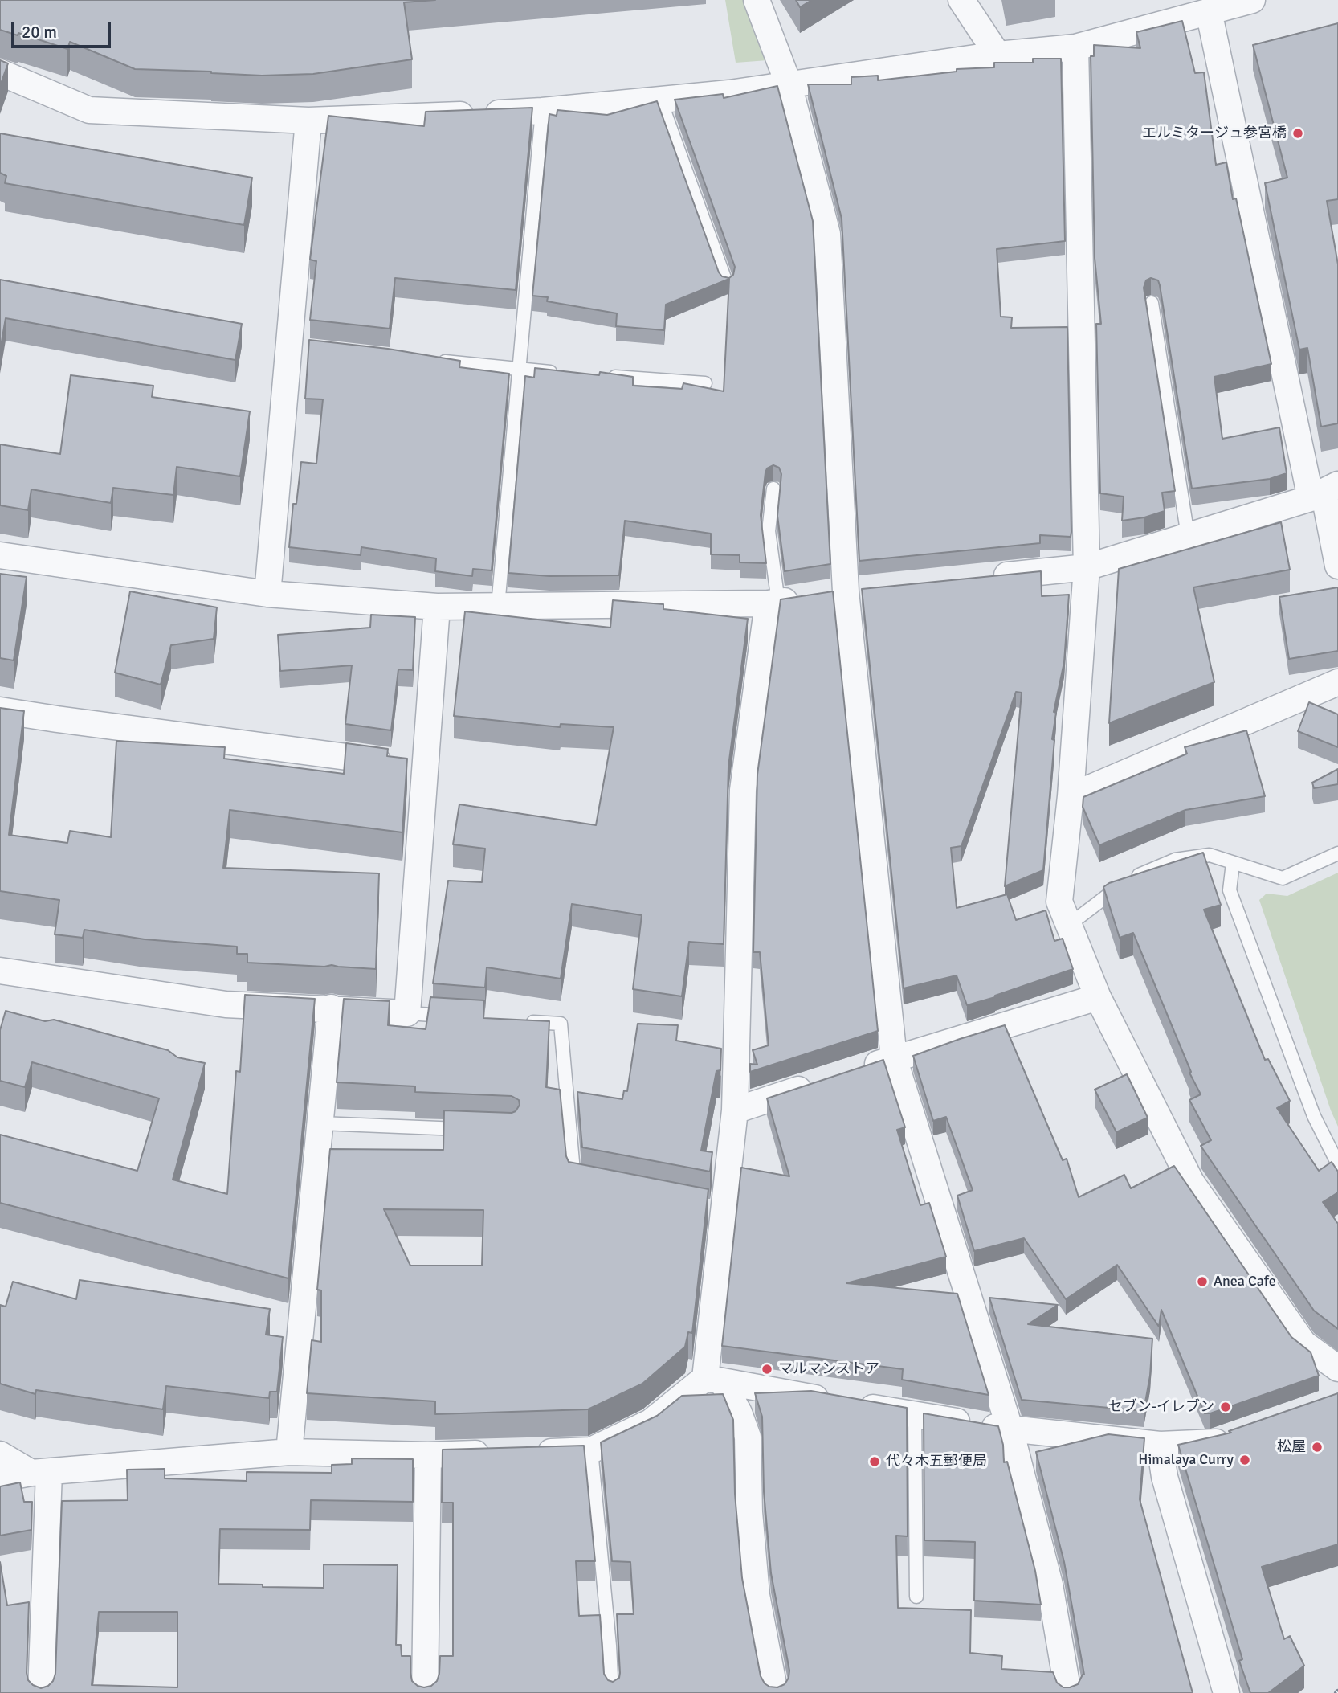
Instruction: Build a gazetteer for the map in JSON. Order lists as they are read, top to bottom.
{
  "places": [
    "エルミタージュ参宮橋",
    "Anea Cafe",
    "マルマンストア",
    "セブン-イレブン",
    "松屋",
    "Himalaya Curry",
    "代々木五郵便局"
  ],
  "scale_bar": "20 m"
}
